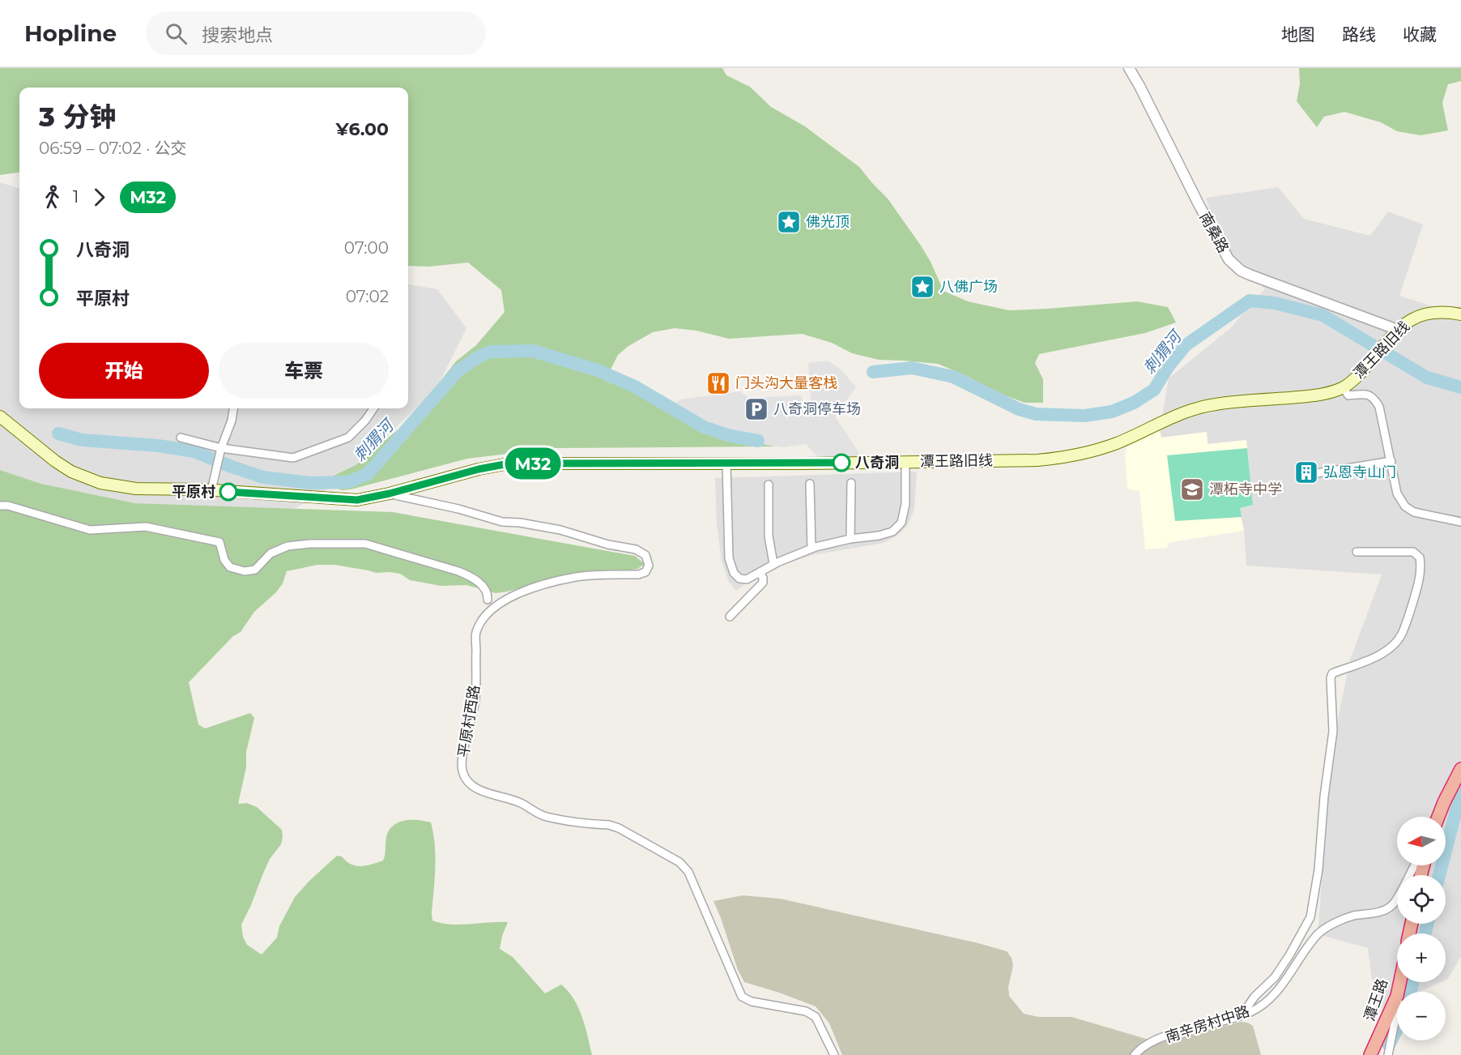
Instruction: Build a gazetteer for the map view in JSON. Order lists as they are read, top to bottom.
{
  "streets": {
    "highway": ["潭王路"],
    "main road": ["潭王路旧线"],
    "street": ["南桑路", "平原村西路", "南辛房村中路"]
  },
  "crossings": [
    ["南桑路", "潭王路旧线"],
    ["潭王路旧线", "平原村西路"]
  ],
  "water": ["刺猬河"],
  "places": {
    "place": ["佛光顶", "八佛广场"],
    "restaurant": ["门头沟大量客栈"],
    "parking": ["八奇洞停车场"],
    "other": ["八奇洞", "平原村"],
    "building": ["弘恩寺山门"],
    "school or university": ["潭柘寺中学"]
  },
  "lines": ["bus line M32"],
  "north": "left",
  "page": {
    "header": "Hopline",
    "search": "搜索地点",
    "nav": ["地图", "路线", "收藏"],
    "on_map": "M32",
    "heading": ["3 分钟", "06:59 – 07:02 · 公交", "¥6.00"],
    "legs": ["1", "M32"],
    "list": [
      {
        "name": "八奇洞",
        "value": "07:00"
      },
      {
        "name": "平原村",
        "value": "07:02"
      }
    ],
    "buttons": ["开始", "车票"],
    "map_buttons": ["+", "−"]
  }
}
